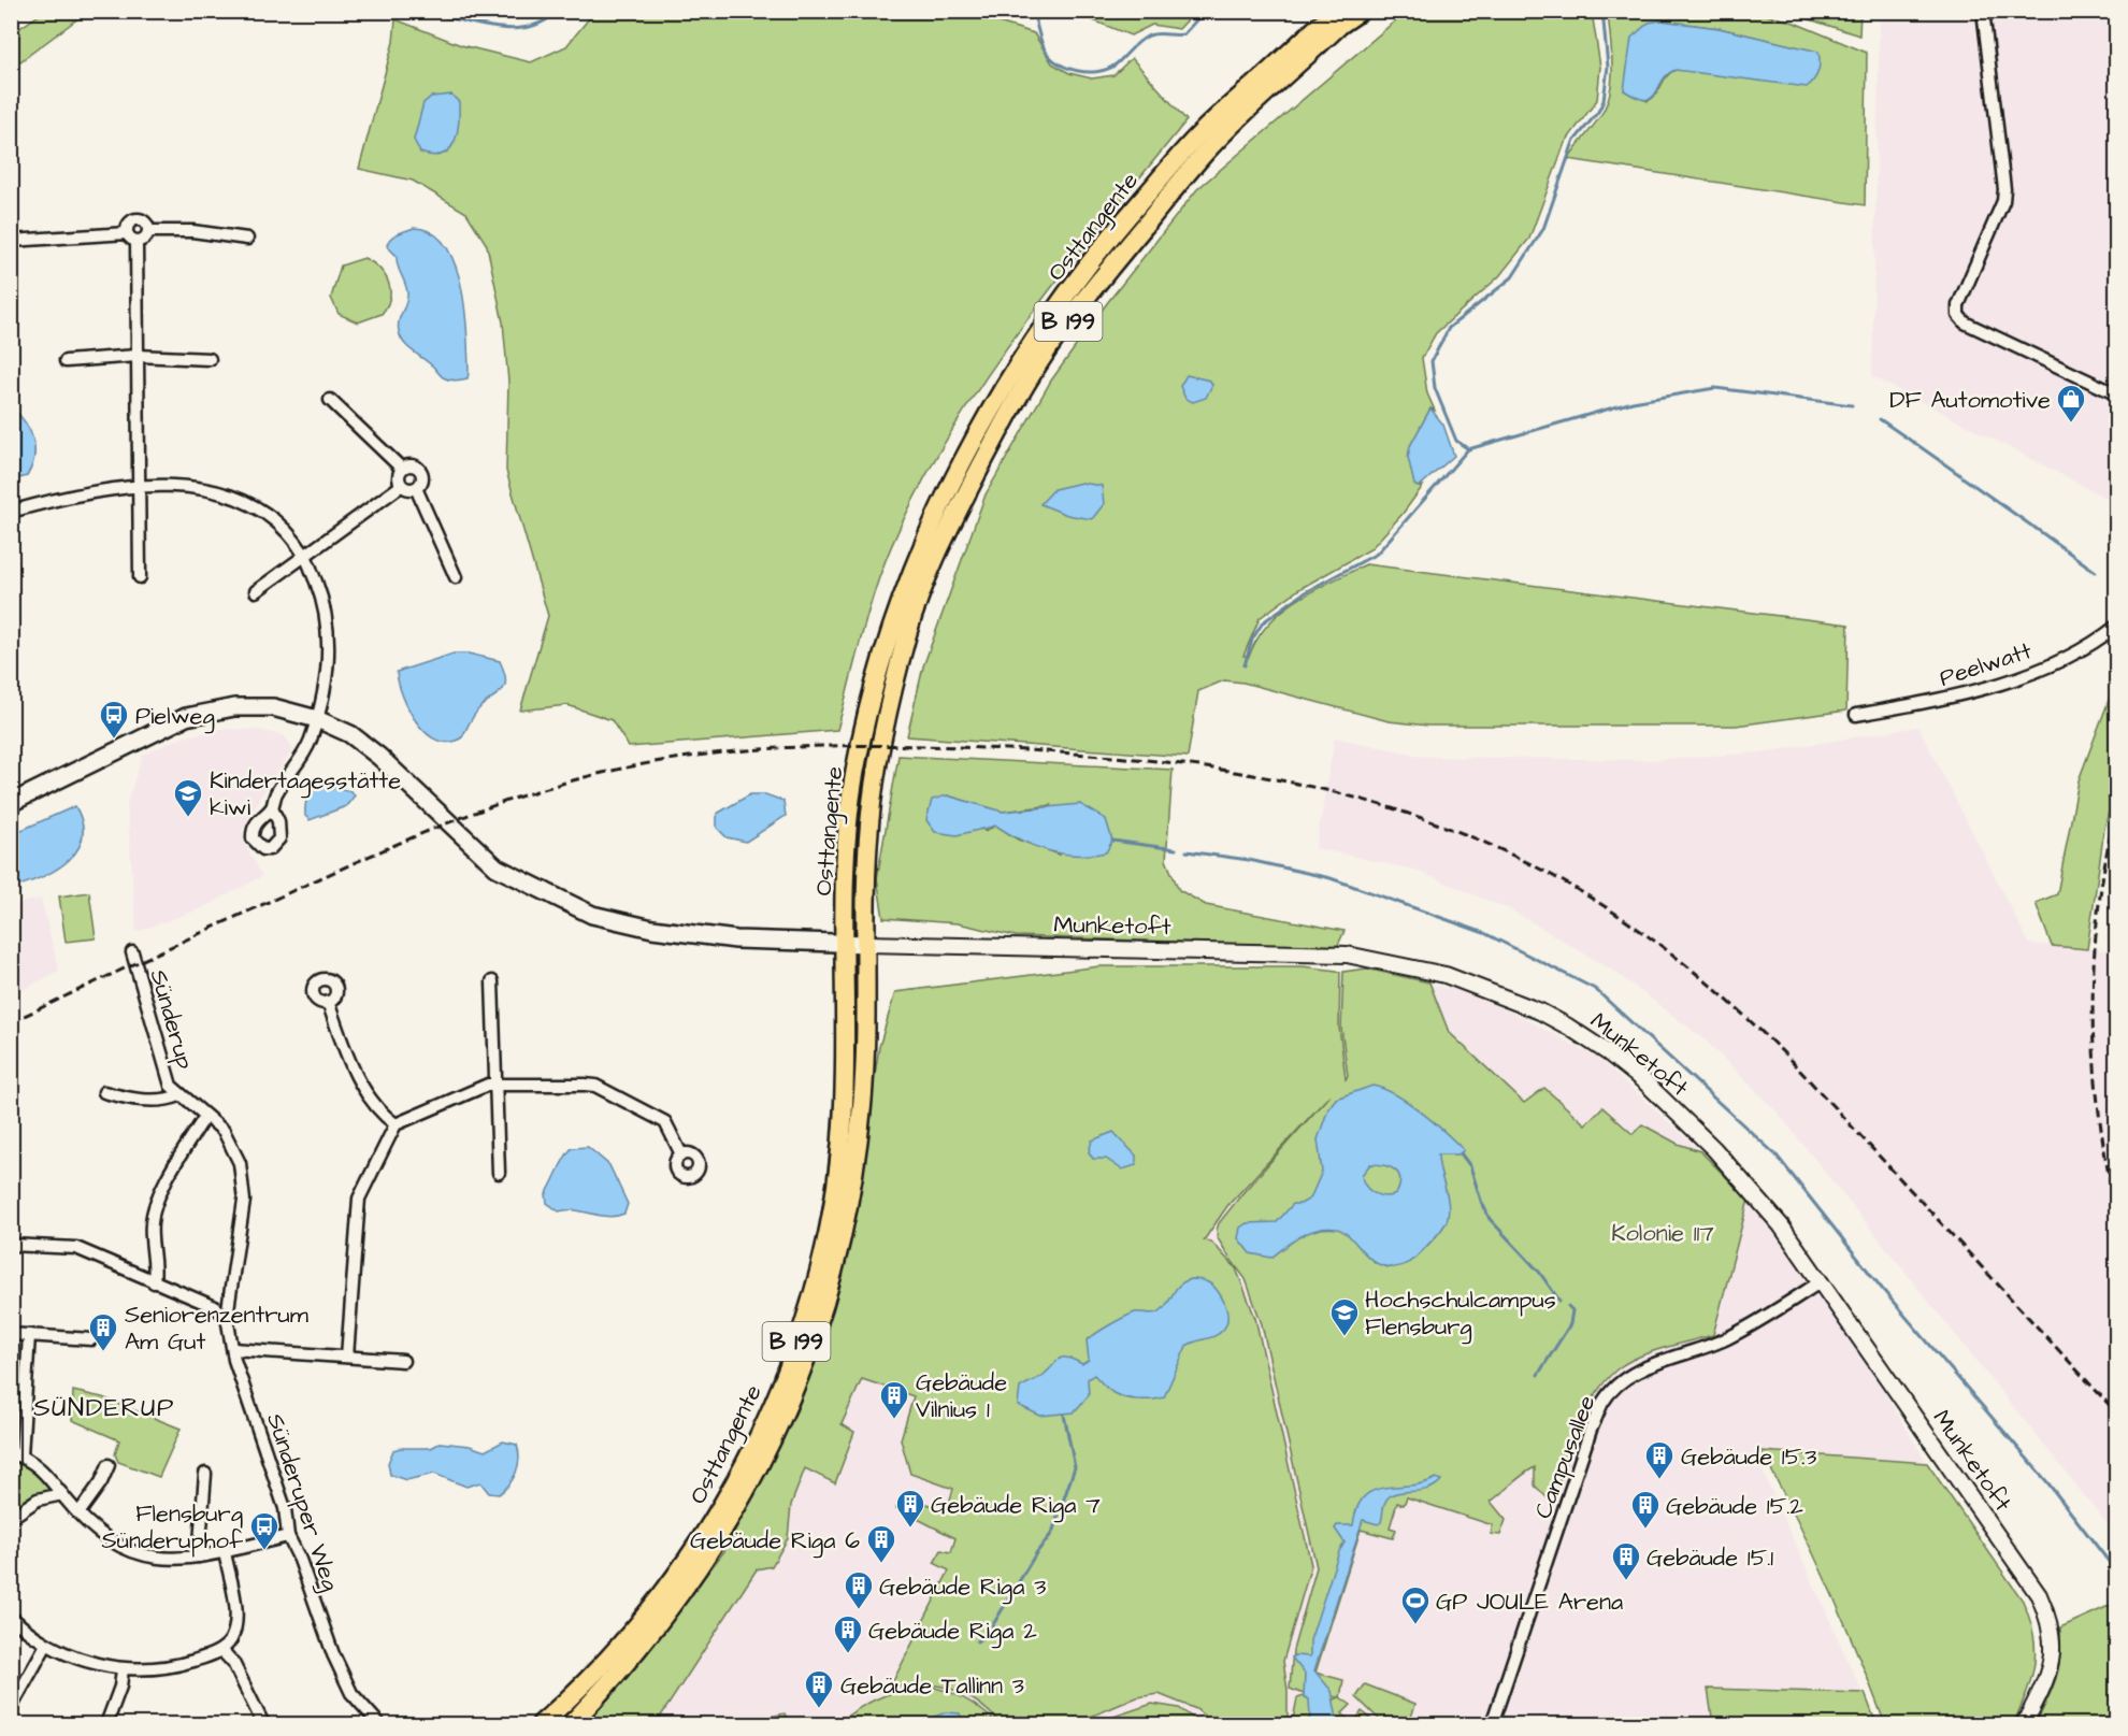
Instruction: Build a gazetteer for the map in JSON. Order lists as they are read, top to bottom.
{
  "streets": {
    "main road": ["Osttangente", "B 199", "Munketoft"],
    "street": [
      "Peelwatt",
      "Sünderup",
      "Campusallee",
      "Sünderuper Weg"
    ]
  },
  "crossings": [
    ["Osttangente", "Munketoft"],
    ["Munketoft", "Campusallee"],
    ["Sünderup", "Sünderuper Weg"]
  ],
  "districts": ["SÜNDERUP"],
  "parks": ["Kolonie 117"],
  "places": {
    "shop": ["DF Automotive"],
    "bus stop": ["Pielweg", "Flensburg Sünderuphof"],
    "school or university": ["Kindertagesstätte kiwi", "Hochschulcampus Flensburg"],
    "building": [
      "Seniorenzentrum Am Gut",
      "Gebäude Vilnius 1",
      "Gebäude 15.3",
      "Gebäude Riga 7",
      "Gebäude 15.2",
      "Gebäude Riga 6",
      "Gebäude 15.1",
      "Gebäude Riga 3",
      "Gebäude Riga 2",
      "Gebäude Tallinn 3"
    ],
    "sports": ["GP JOULE Arena"]
  }
}
